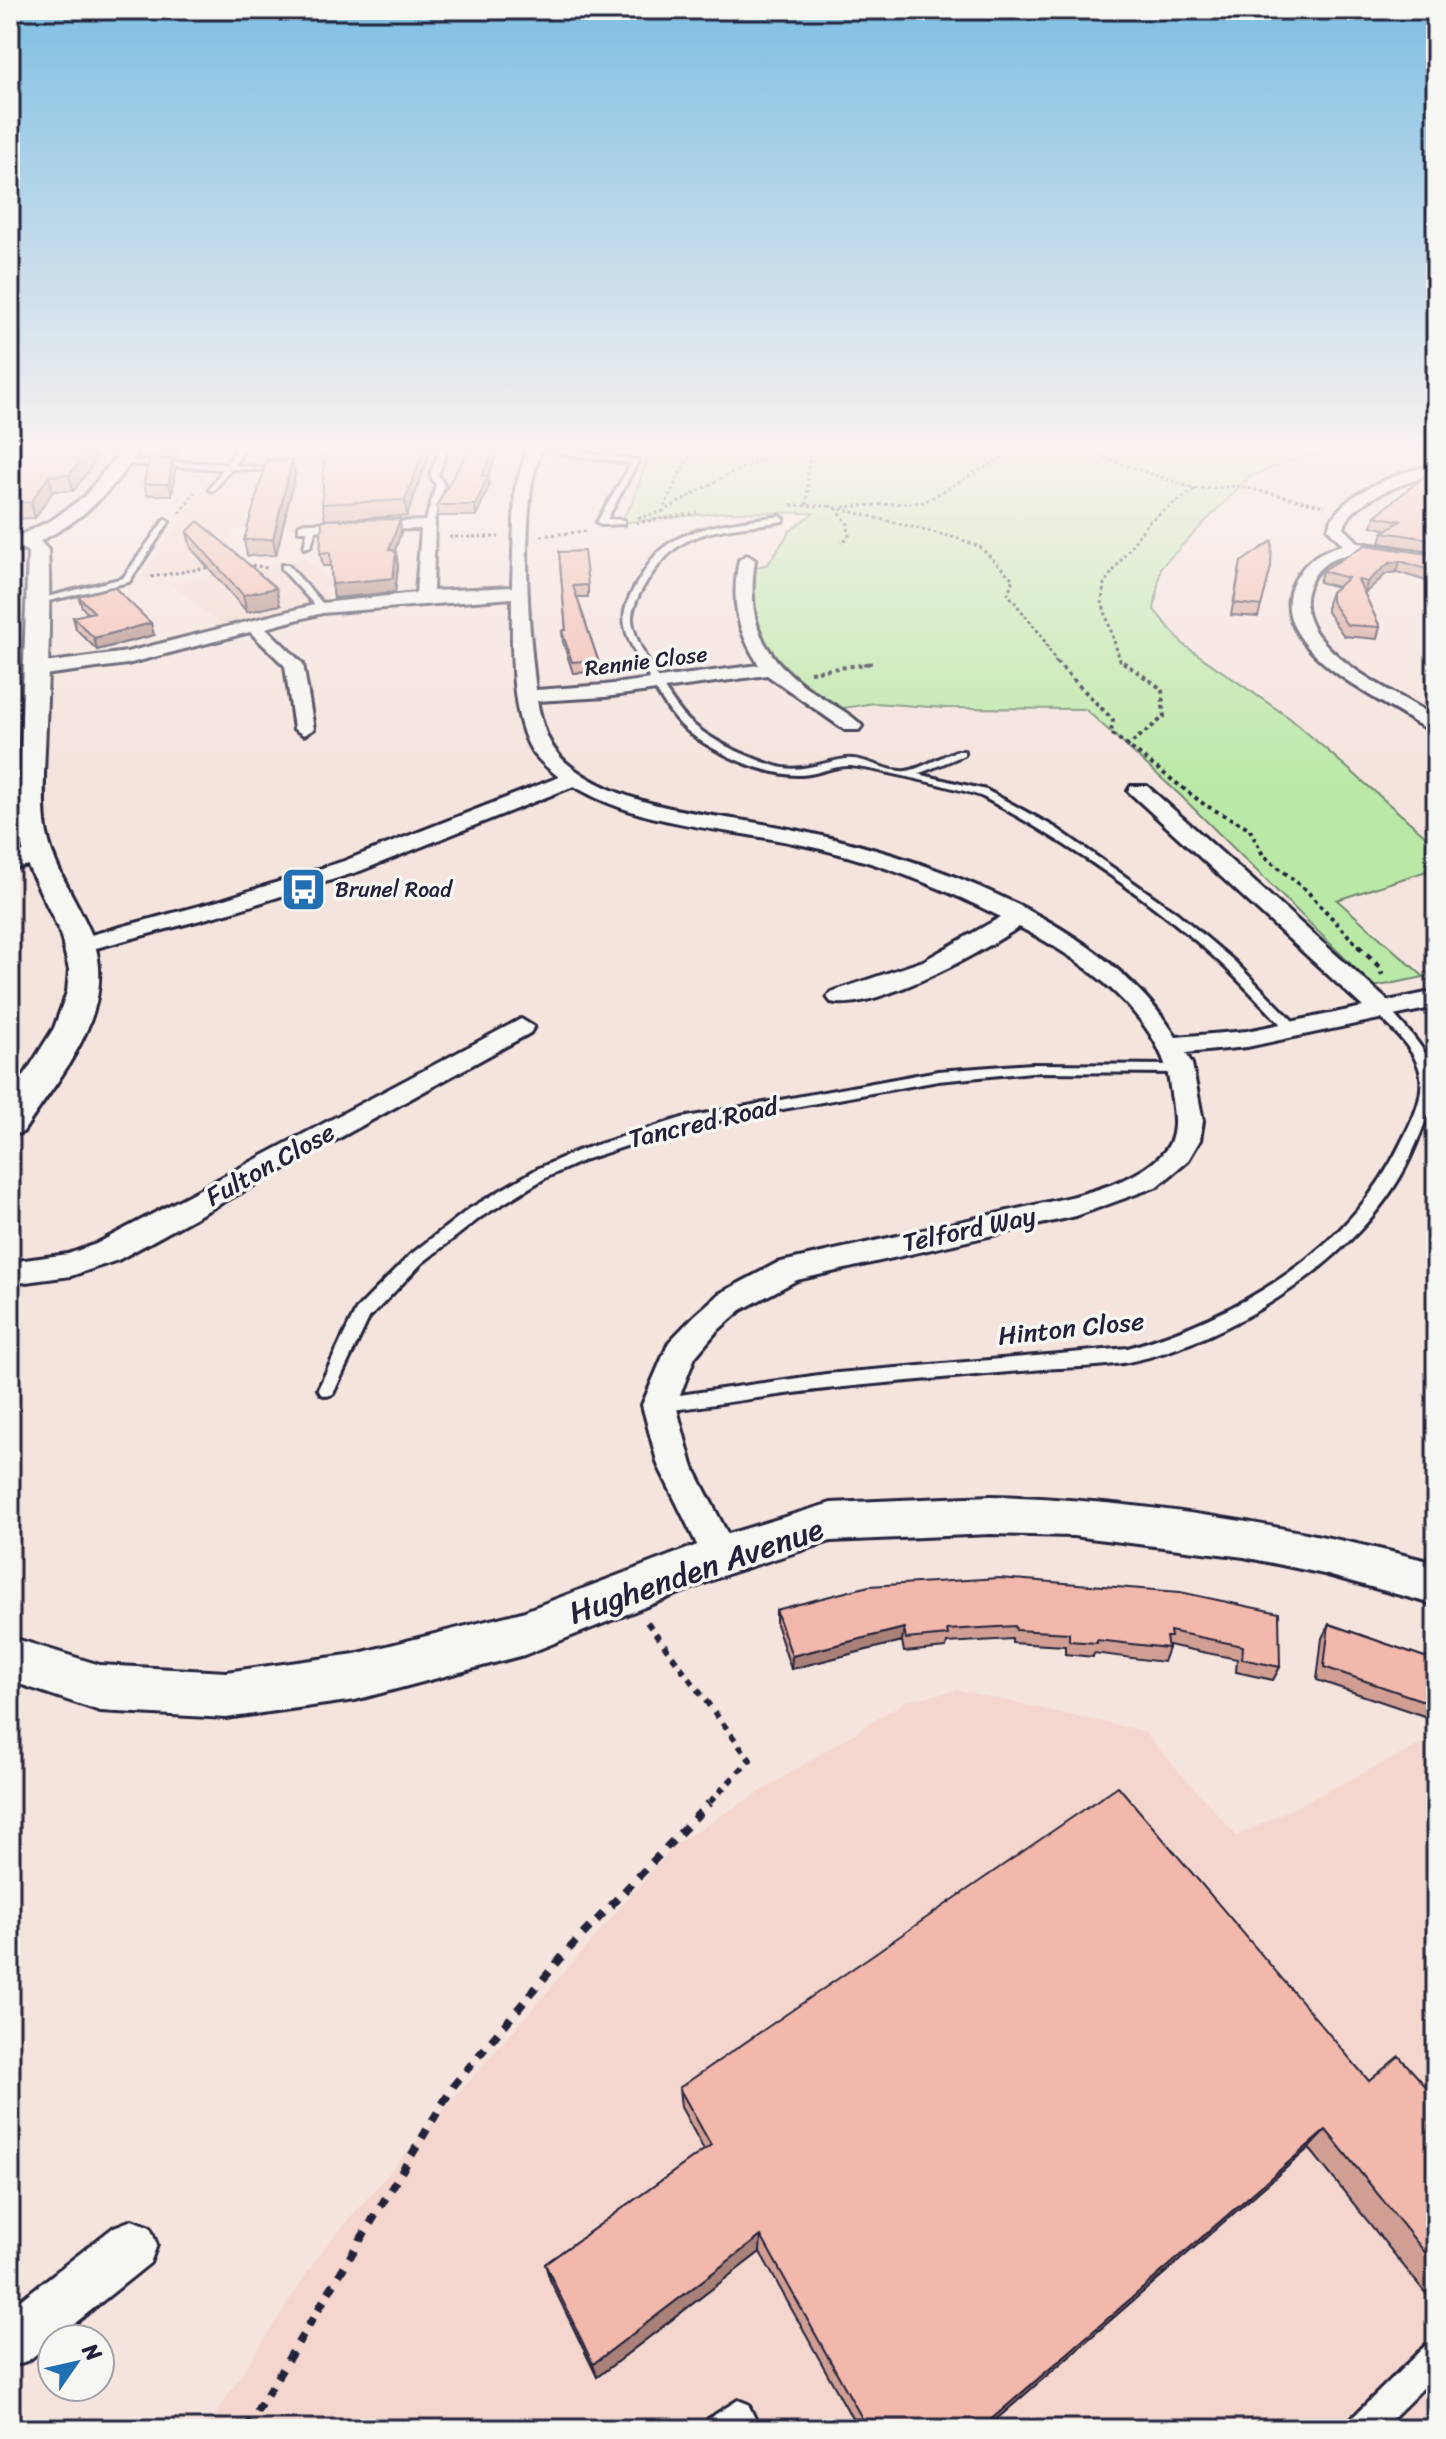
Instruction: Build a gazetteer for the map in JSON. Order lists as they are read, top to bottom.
{
  "streets": {
    "street": [
      "Rennie Close",
      "Tancred Road",
      "Fulton Close",
      "Telford Way",
      "Hinton Close",
      "Hughenden Avenue"
    ]
  },
  "crossings": [
    ["Rennie Close", "Telford Way"],
    ["Tancred Road", "Telford Way"],
    ["Tancred Road", "Hinton Close"],
    ["Telford Way", "Hinton Close"]
  ],
  "places": {
    "bus stop": ["Brunel Road"]
  },
  "north": "top right"
}
